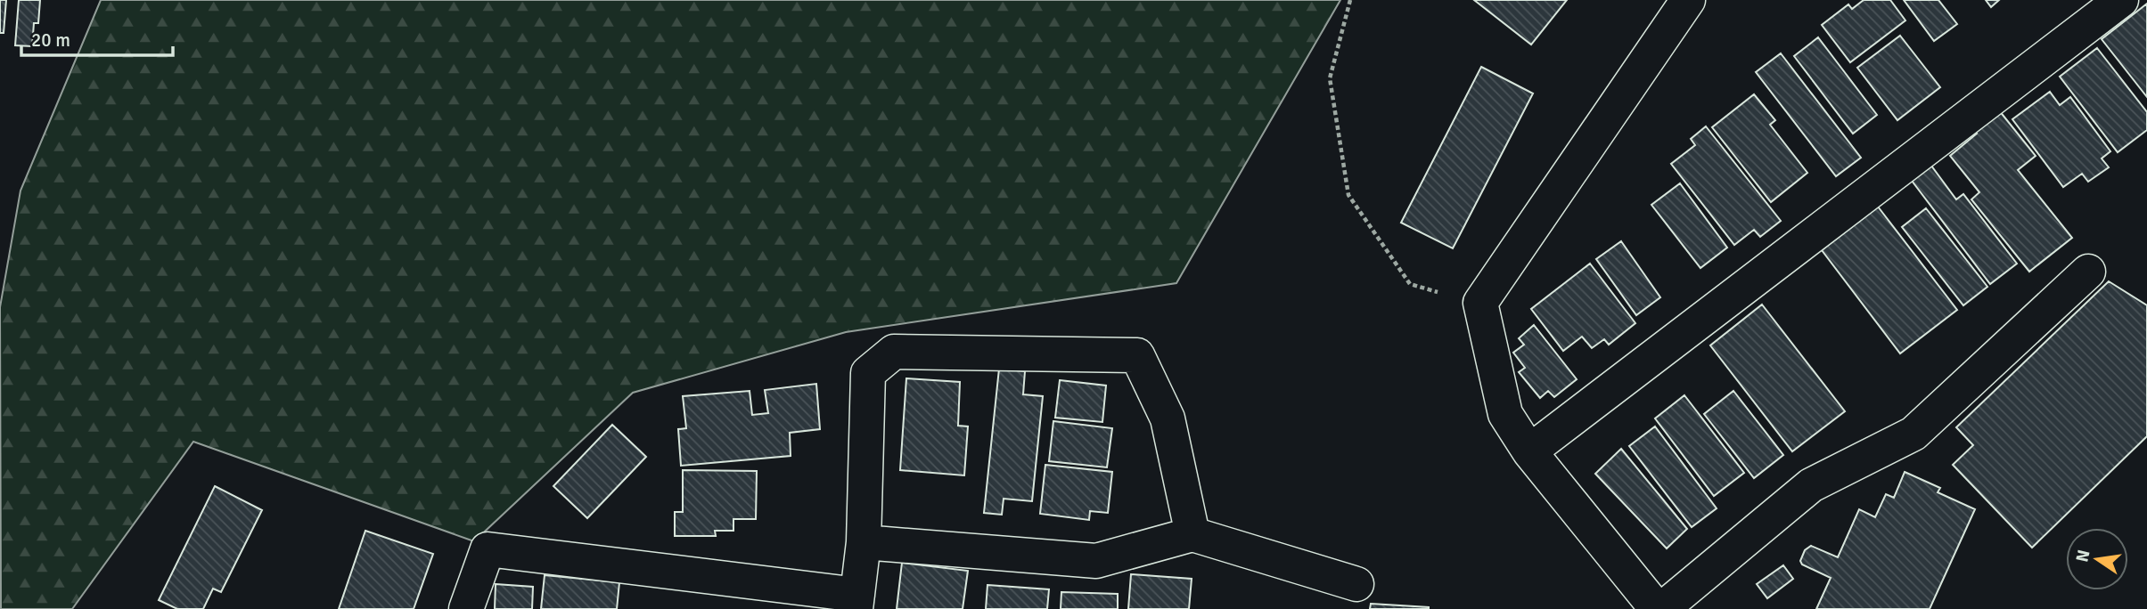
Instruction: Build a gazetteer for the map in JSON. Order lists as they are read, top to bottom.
{
  "scale_bar": "20 m",
  "north": "left"
}
